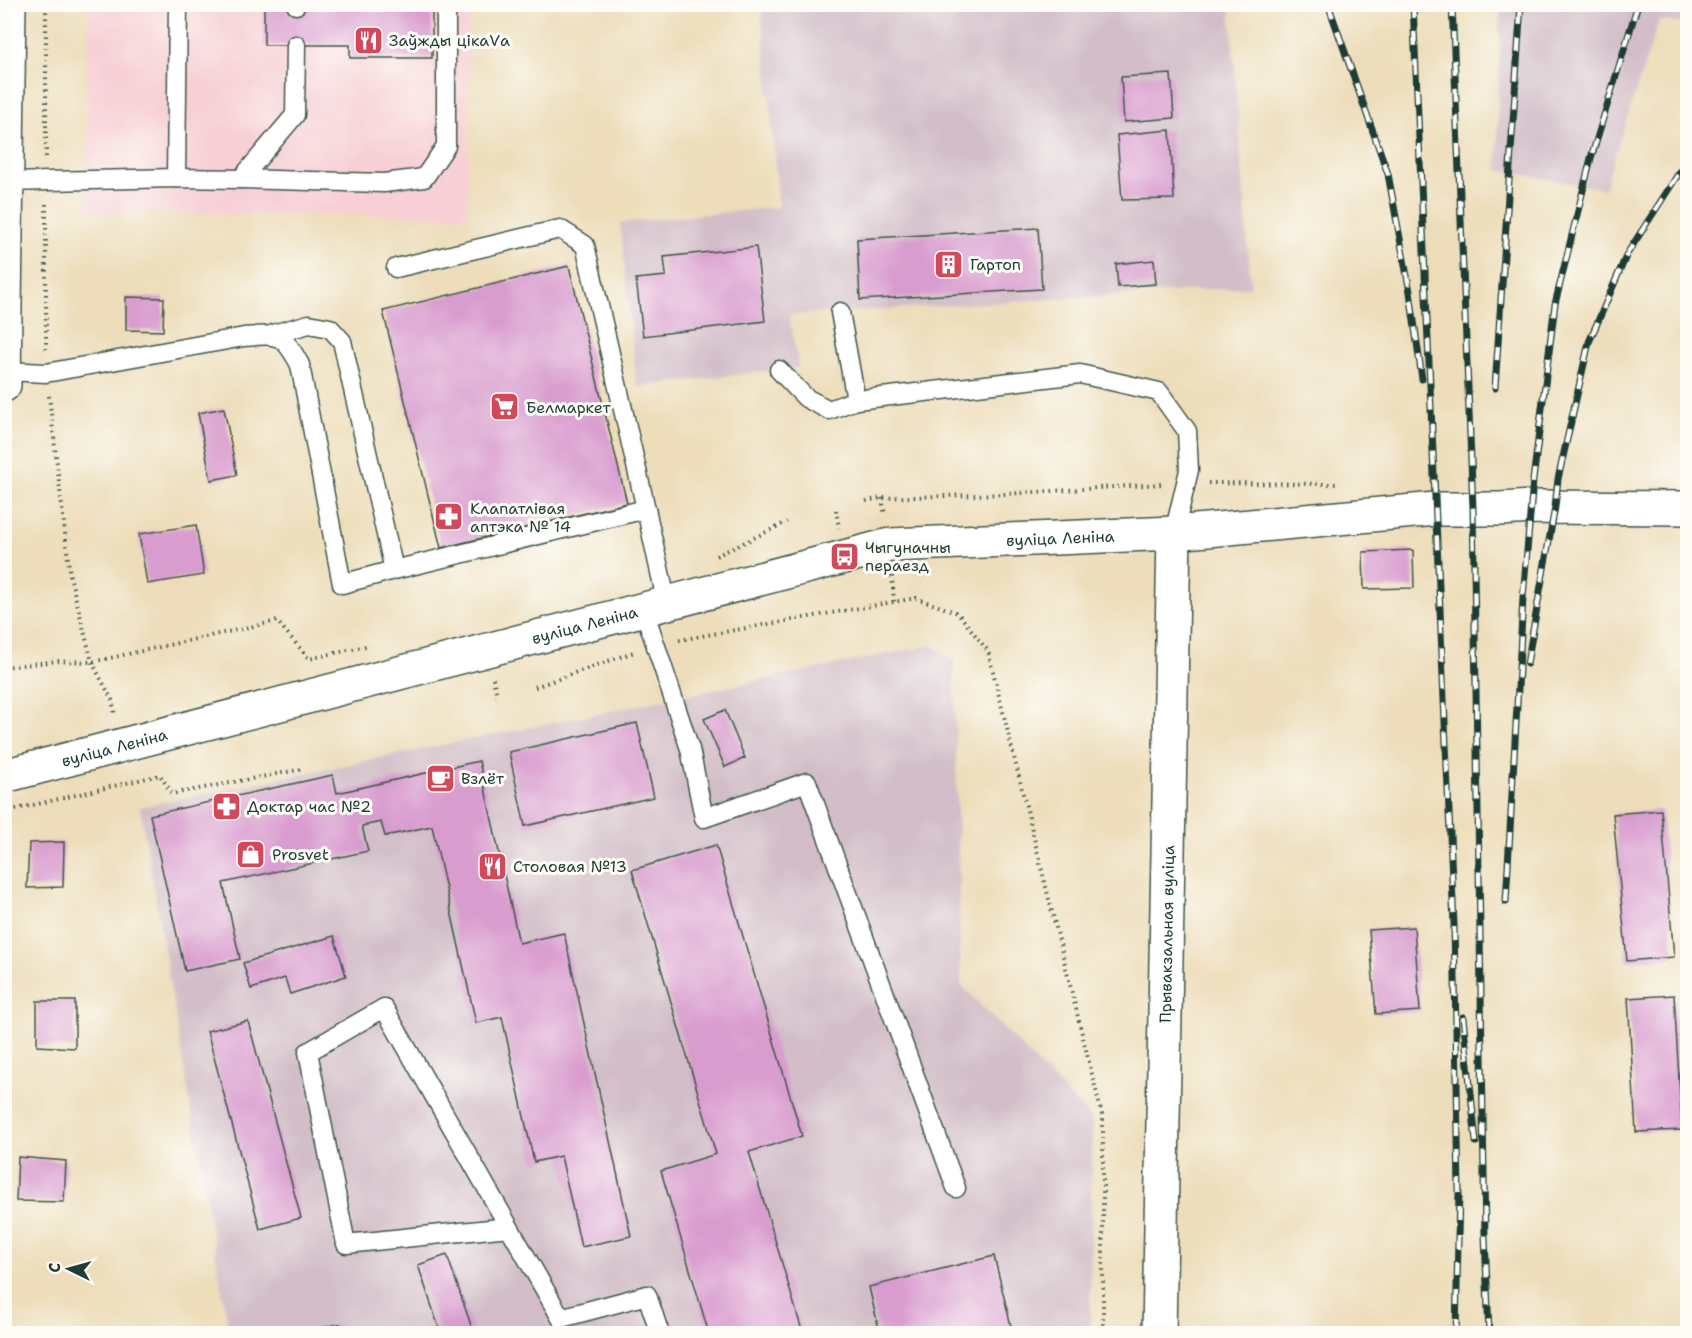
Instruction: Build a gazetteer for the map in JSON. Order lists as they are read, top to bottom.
{
  "streets": {
    "street": ["вуліца Леніна", "Прывакзальная вуліца"]
  },
  "crossings": [
    ["вуліца Леніна", "Прывакзальная вуліца"]
  ],
  "places": {
    "restaurant": ["Заўжды цікаVа", "Столовая №13"],
    "building": ["Гартоп"],
    "supermarket": ["Белмаркет"],
    "pharmacy": ["Клапатлівая аптэка № 14", "Доктар час №2"],
    "bus stop": ["Чыгуначны пераезд"],
    "cafe": ["Взлёт"],
    "shop": ["Prosvet"]
  },
  "north": "left"
}
